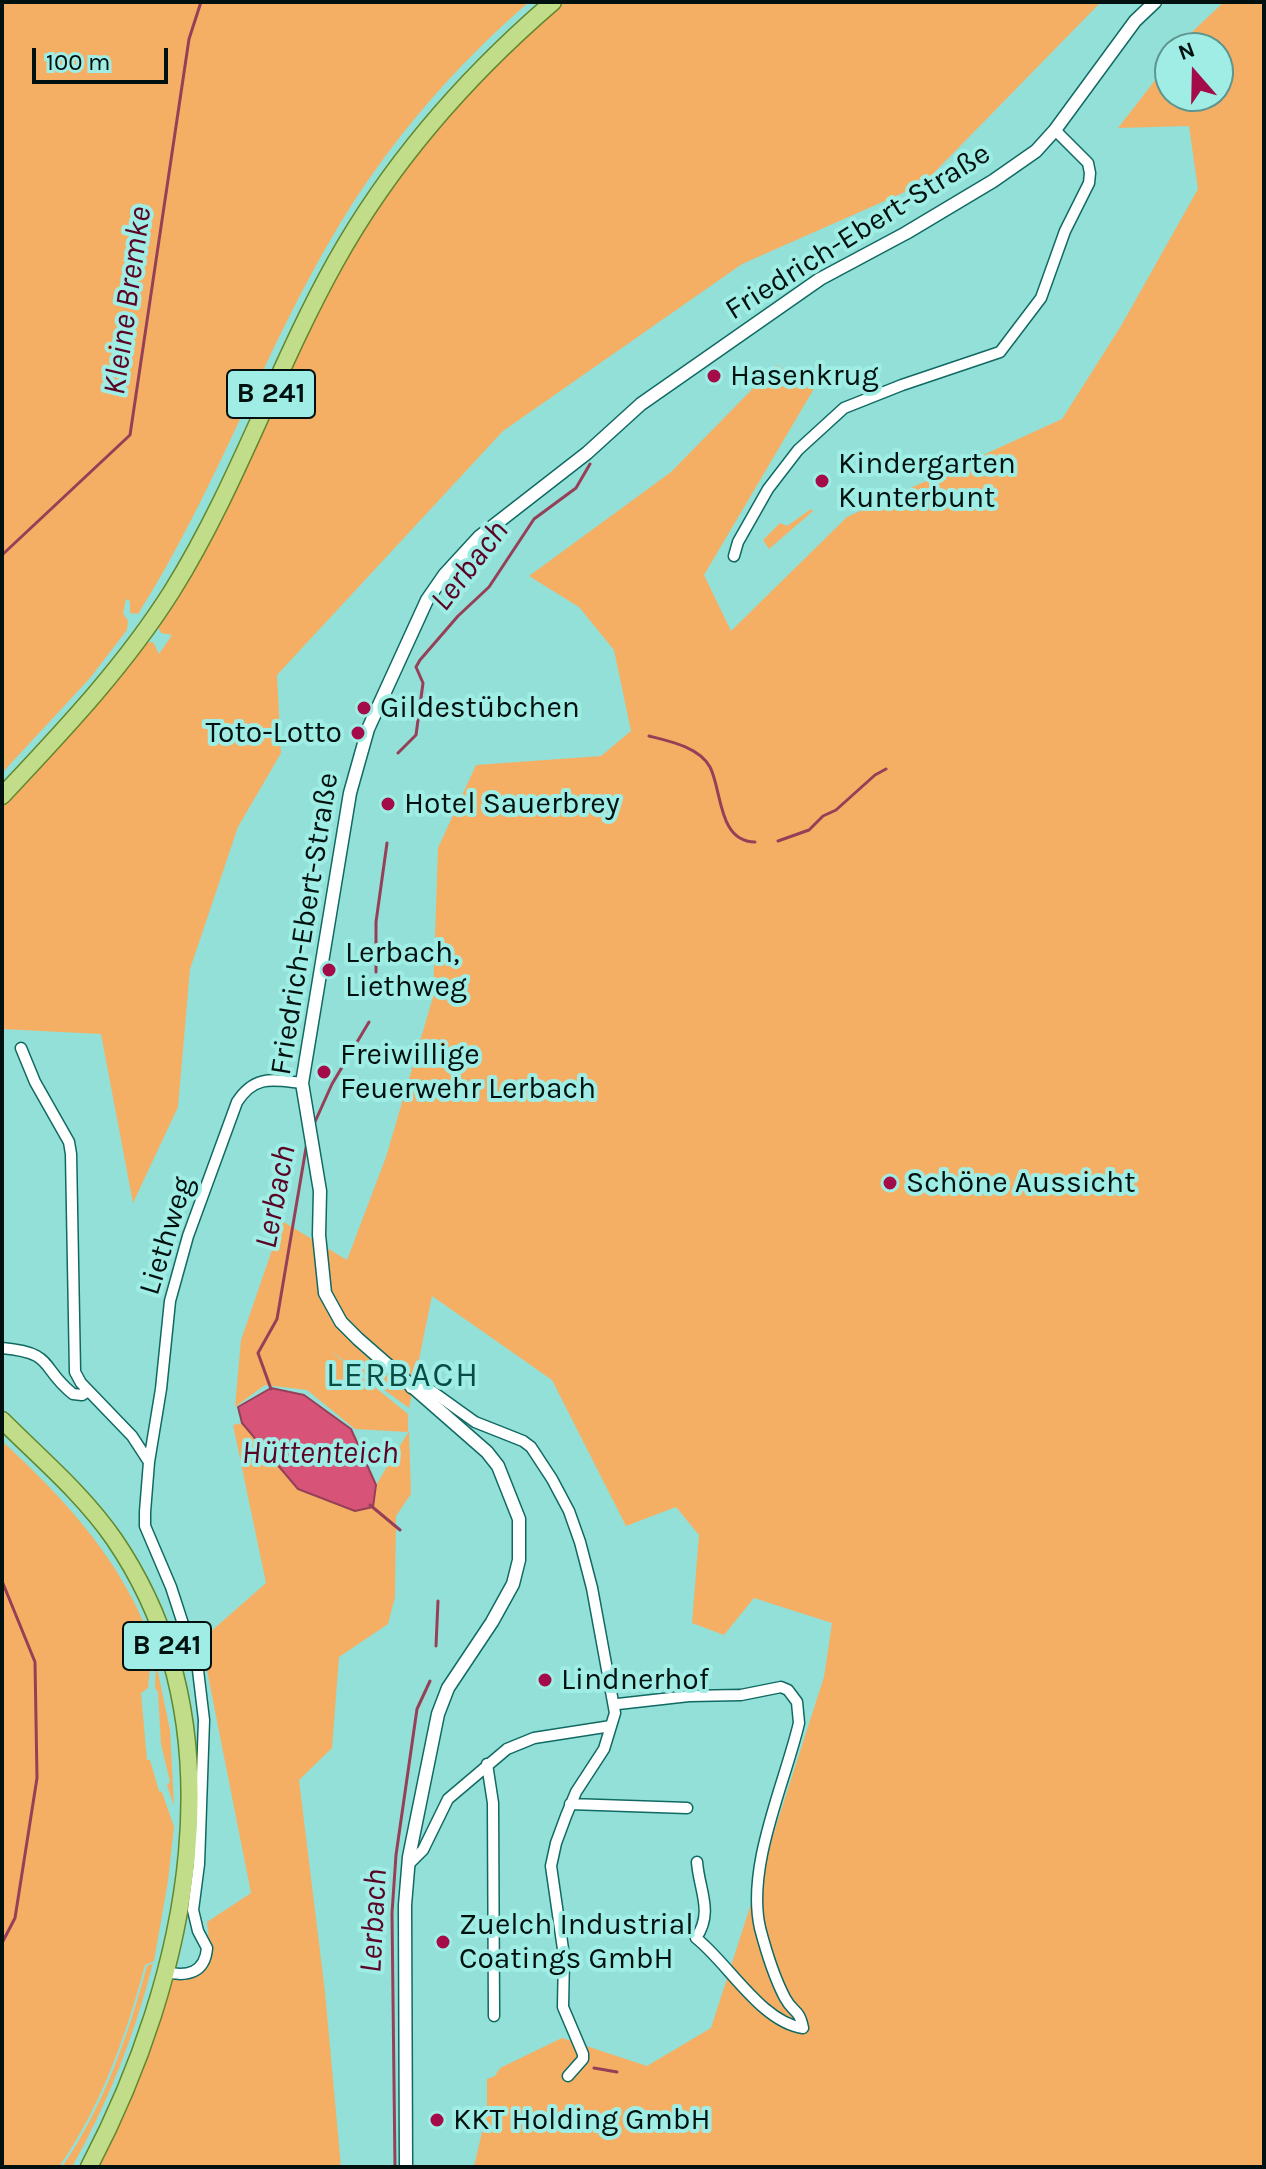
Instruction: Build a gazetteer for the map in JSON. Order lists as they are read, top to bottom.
{
  "streets": {
    "main road": ["B 241"],
    "street": ["Friedrich-Ebert-Straße", "Liethweg"]
  },
  "crossings": [
    ["Friedrich-Ebert-Straße", "Liethweg"],
    ["B 241", "Liethweg"]
  ],
  "districts": ["LERBACH"],
  "water": ["Kleine Bremke", "Lerbach", "Hüttenteich"],
  "places": [
    "Hasenkrug",
    "Kindergarten Kunterbunt",
    "Gildestübchen",
    "Toto-Lotto",
    "Hotel Sauerbrey",
    "Lerbach, Liethweg",
    "Freiwillige Feuerwehr Lerbach",
    "Schöne Aussicht",
    "Lindnerhof",
    "Zuelch Industrial Coatings GmbH",
    "KKT Holding GmbH"
  ],
  "scale_bar": "100 m",
  "north": "top"
}
